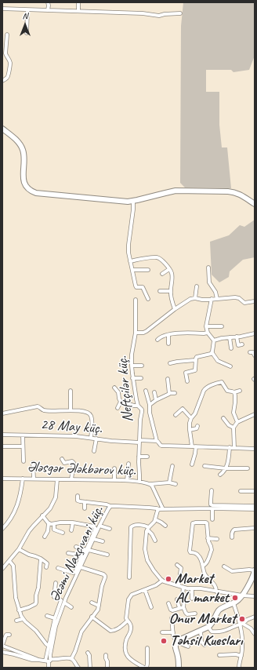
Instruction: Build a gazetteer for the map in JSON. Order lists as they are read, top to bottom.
{
  "streets": {
    "street": [
      "Neftçilər küç.",
      "28 May küç.",
      "Ələsgər Ələkbərov küç.",
      "Əcəmi Naxçıvani küç."
    ]
  },
  "crossings": [
    ["Neftçilər küç.", "28 May küç."],
    ["Neftçilər küç.", "Ələsgər Ələkbərov küç."],
    ["Ələsgər Ələkbərov küç.", "Əcəmi Naxçıvani küç."]
  ],
  "places": [
    "Market",
    "AL market",
    "Onur Market",
    "Təhsil Kuesları"
  ],
  "north": "top"
}
